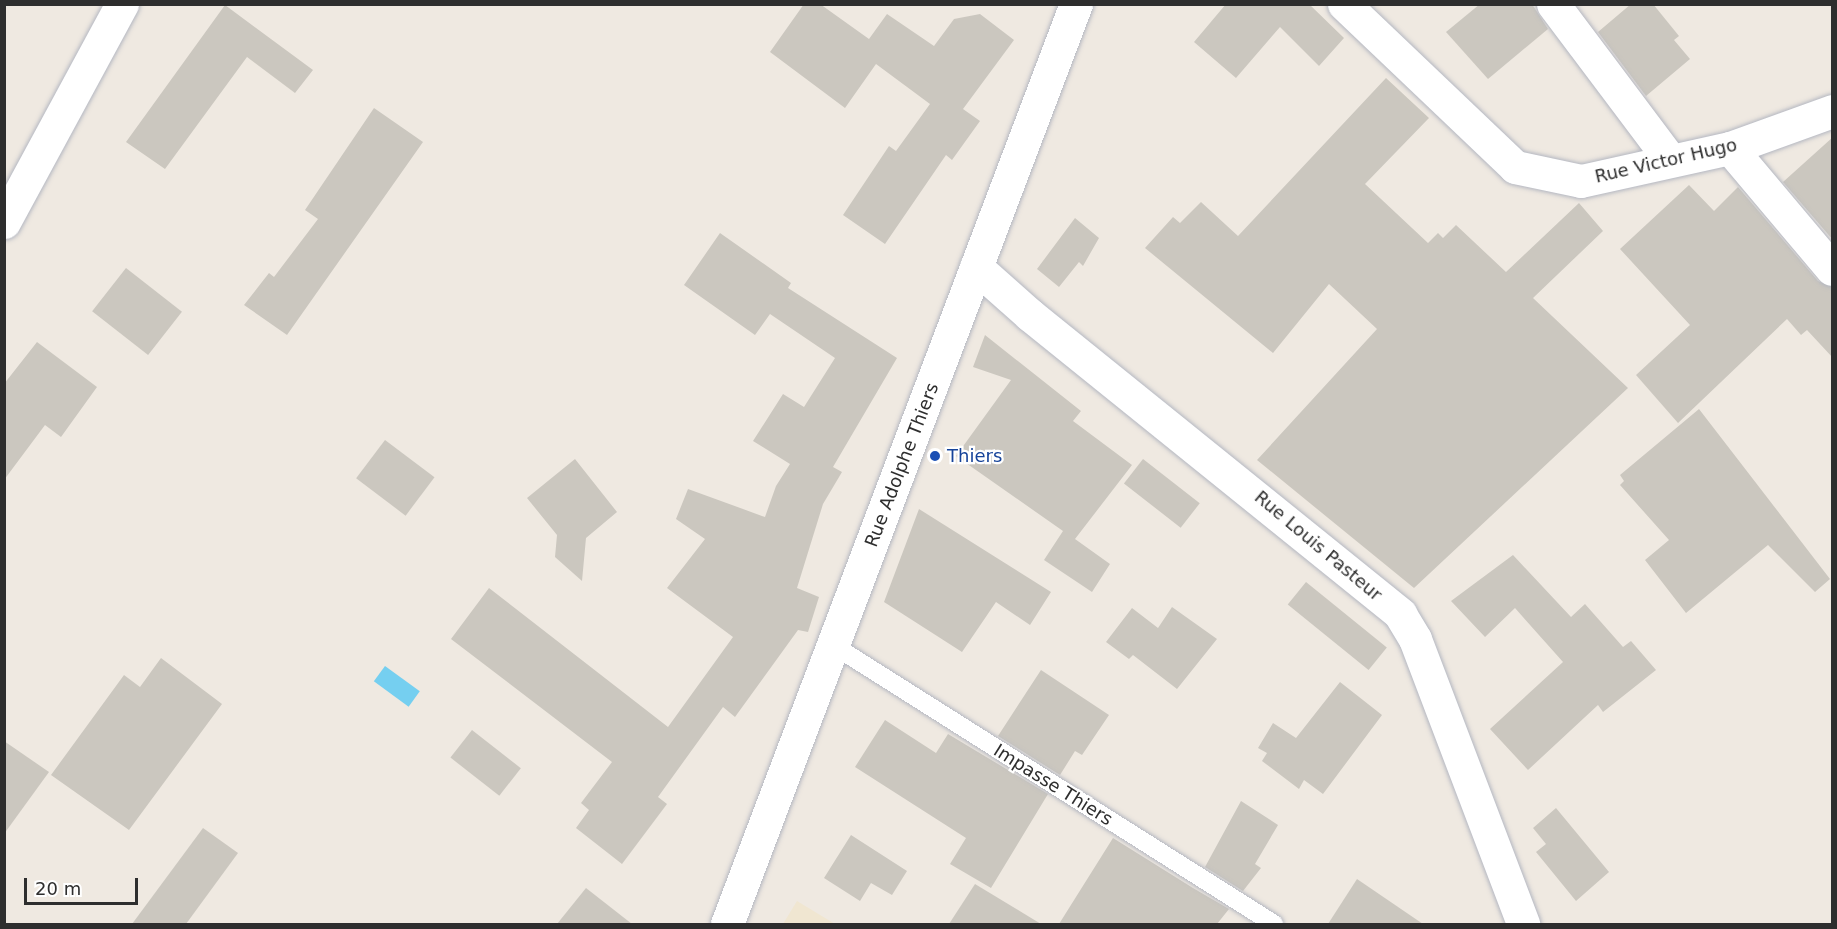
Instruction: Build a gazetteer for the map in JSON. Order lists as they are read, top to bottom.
{
  "streets": {
    "street": ["Rue Victor Hugo", "Rue Adolphe Thiers", "Rue Louis Pasteur"],
    "lane": ["Impasse Thiers"]
  },
  "crossings": [
    ["Rue Adolphe Thiers", "Rue Louis Pasteur"],
    ["Rue Adolphe Thiers", "Impasse Thiers"]
  ],
  "places": ["Thiers"],
  "scale_bar": "20 m"
}
